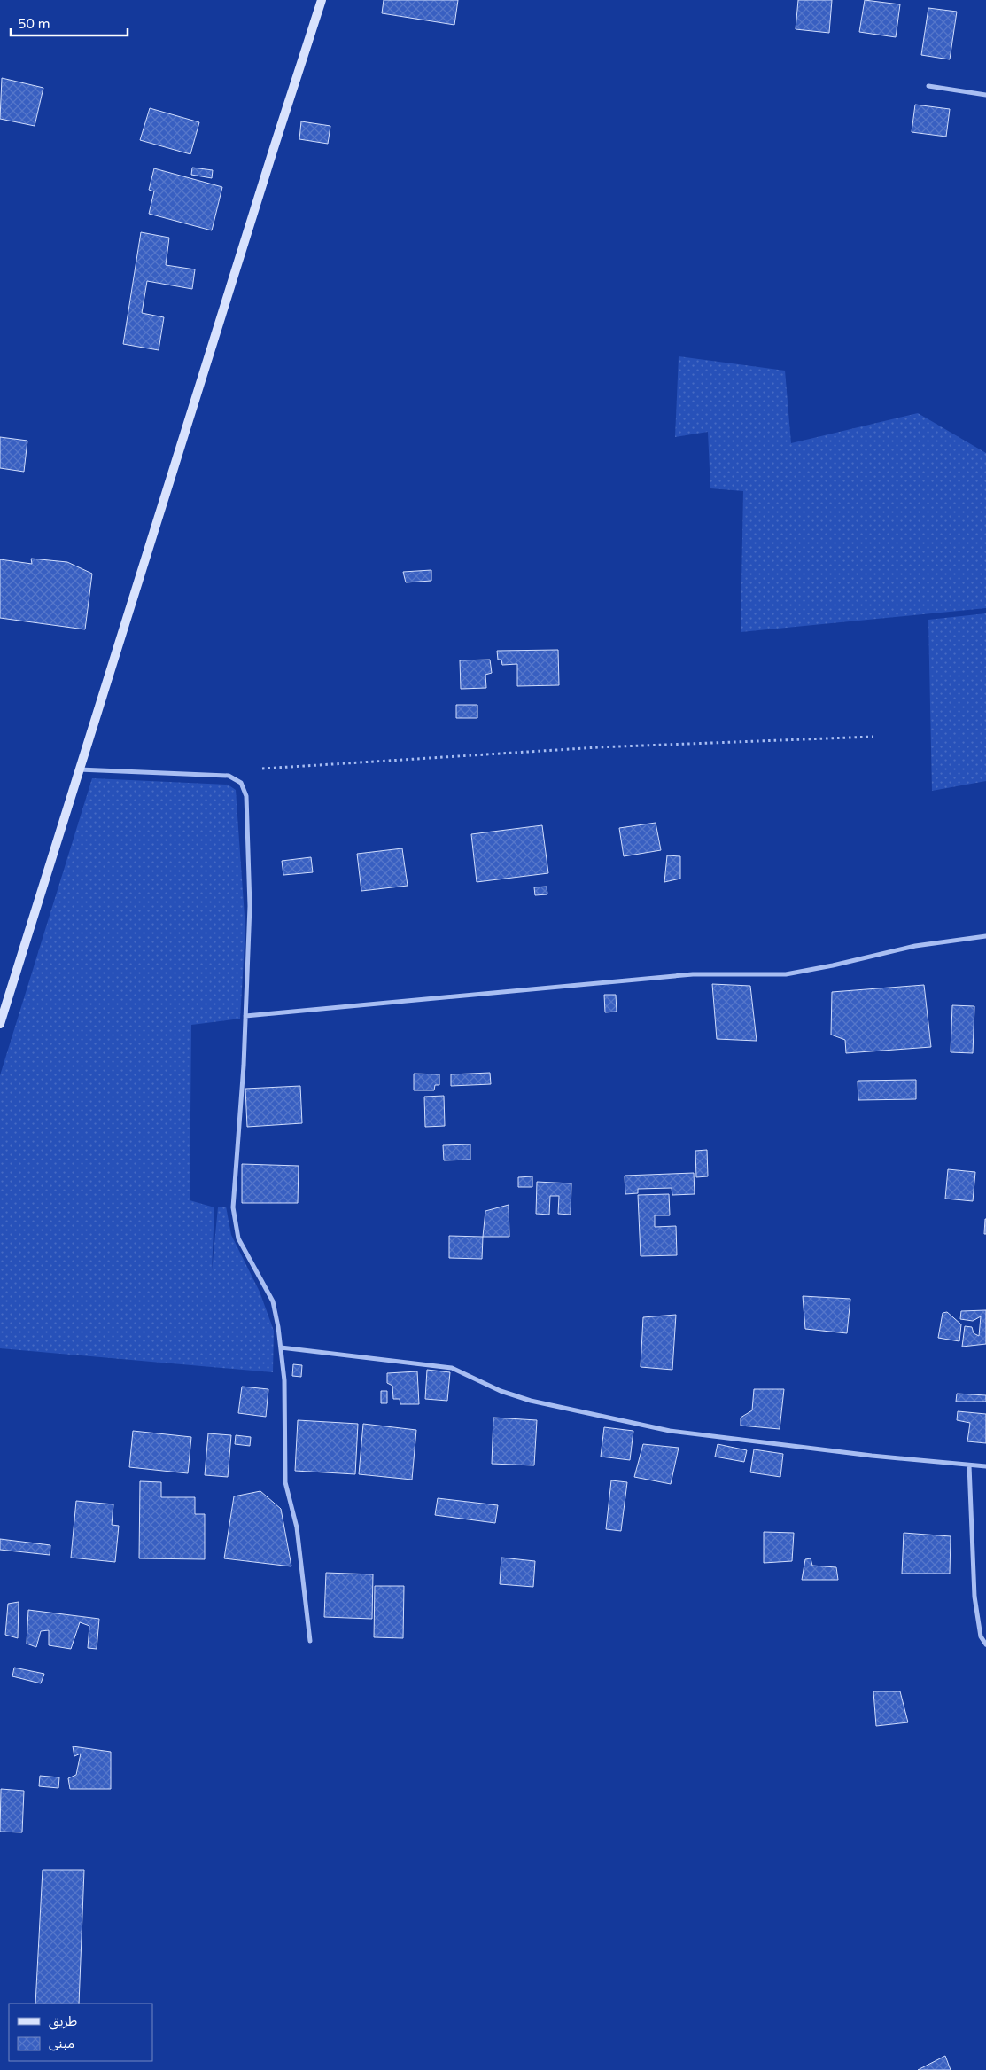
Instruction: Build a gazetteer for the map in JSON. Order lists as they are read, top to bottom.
{
  "legend": ["طريق", "مبنى"],
  "scale_bar": "50 m"
}
